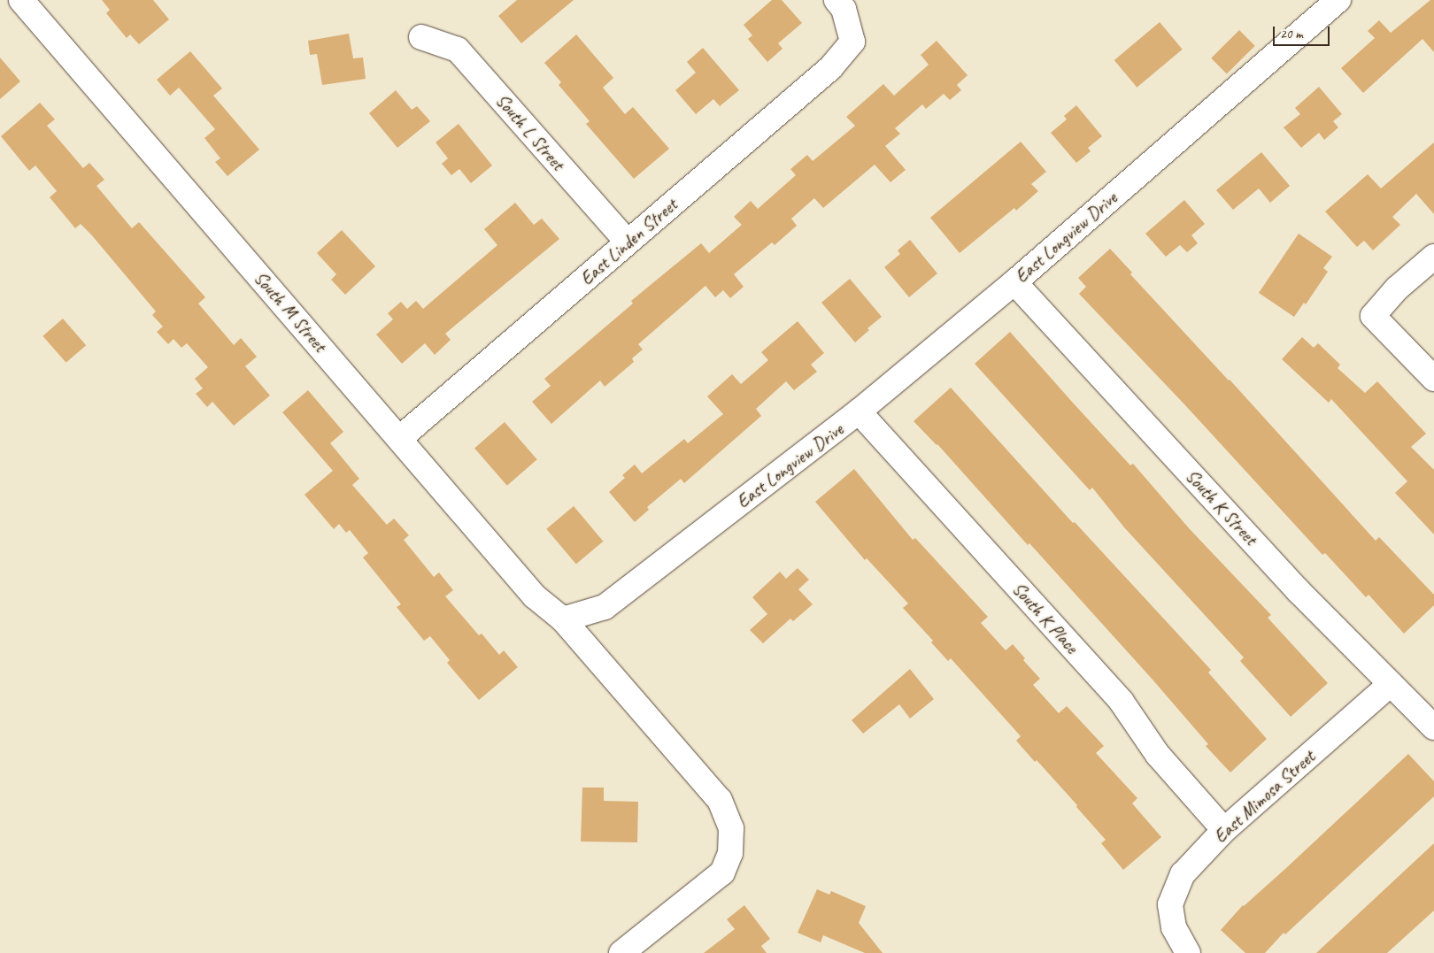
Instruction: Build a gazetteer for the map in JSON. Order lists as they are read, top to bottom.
{
  "streets": {
    "street": [
      "South L Street",
      "East Longview Drive",
      "East Linden Street",
      "South M Street",
      "South K Street",
      "South K Place",
      "East Mimosa Street"
    ]
  },
  "crossings": [
    ["South L Street", "East Linden Street"],
    ["East Longview Drive", "South M Street"],
    ["East Longview Drive", "South K Street"],
    ["East Longview Drive", "South K Place"],
    ["East Linden Street", "South M Street"],
    ["South K Street", "East Mimosa Street"],
    ["South K Place", "East Mimosa Street"]
  ],
  "scale_bar": "20 m"
}
